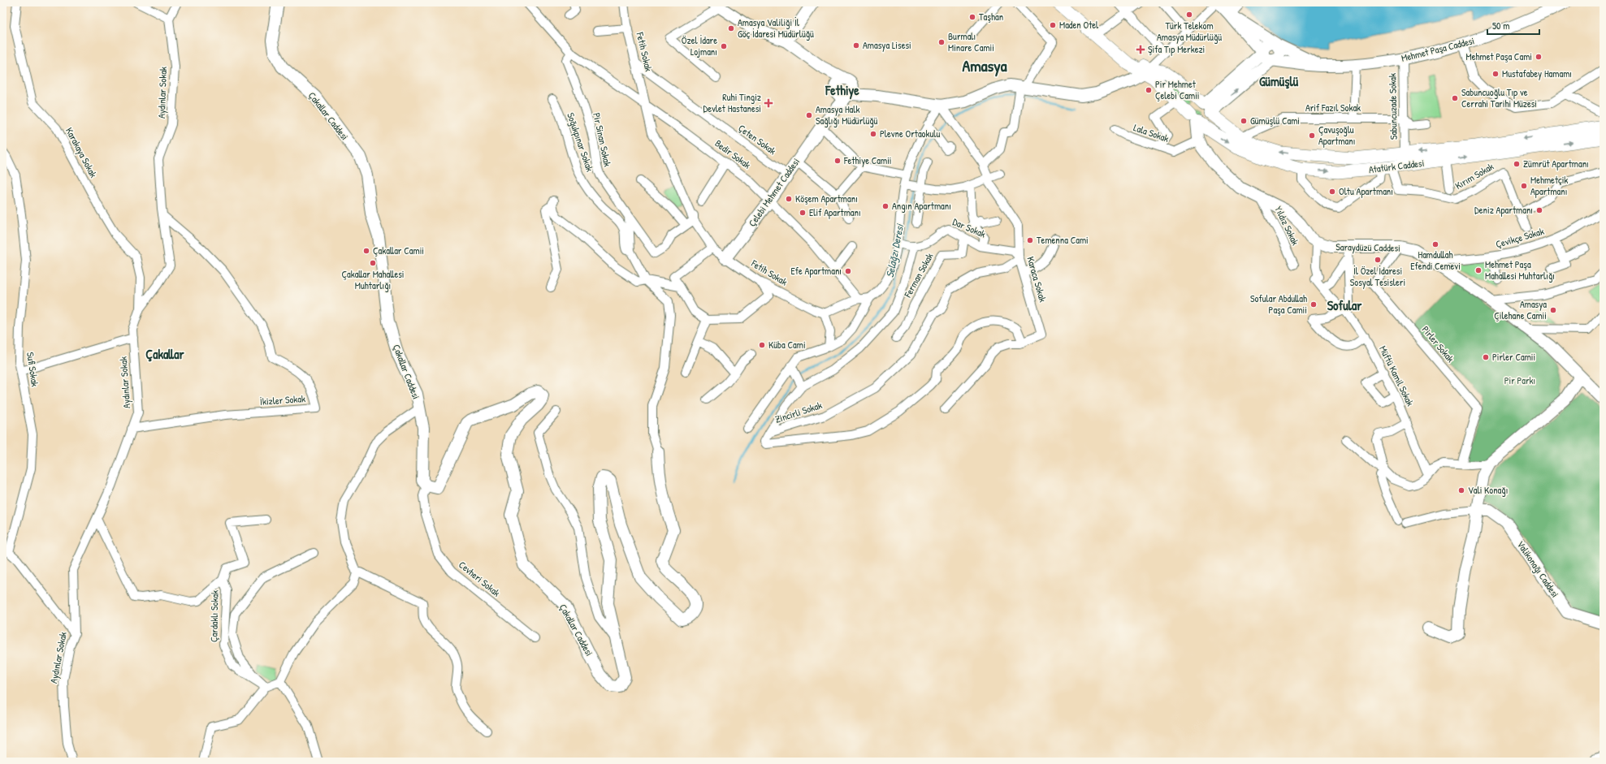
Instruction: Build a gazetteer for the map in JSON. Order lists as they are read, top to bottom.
{
  "streets": {
    "main road": ["Atatürk Caddesi"],
    "street": [
      "Mehmet Paşa Caddesi",
      "Fetih Sokak",
      "Aydınlar Sokak",
      "Sabuncuzade Sokak",
      "Arif Fazıl Sokak",
      "Çakallar Caddesi",
      "Lala Sokak",
      "Pir Sinan Sokak",
      "Çeten Sokak",
      "Soğukpınar Sokak",
      "Karakaya Sokak",
      "Bedir Sokak",
      "Kırım Sokak",
      "Çelebi Mehmet Caddesi",
      "Yıldız Sokak",
      "Dar Sokak",
      "Çevikçe Sokak",
      "Saraydüzü Caddesi",
      "Ferman Sokak",
      "Karaca Sokak",
      "Pirler Sokak",
      "Sufi Sokak",
      "Müftü Kamil Sokak",
      "İkizler Sokak",
      "Zincirli Sokak",
      "Valikonağı Caddesi",
      "Cevheri Sokak",
      "Çardaklı Sokak"
    ]
  },
  "crossings": [
    ["Mehmet Paşa Caddesi", "Sabuncuzade Sokak"],
    ["Fetih Sokak", "Çeten Sokak"],
    ["Fetih Sokak", "Bedir Sokak"],
    ["Fetih Sokak", "Çelebi Mehmet Caddesi"],
    ["Aydınlar Sokak", "Karakaya Sokak"],
    ["Aydınlar Sokak", "İkizler Sokak"],
    ["Aydınlar Sokak", "Çardaklı Sokak"],
    ["Sabuncuzade Sokak", "Arif Fazıl Sokak"],
    ["Sabuncuzade Sokak", "Atatürk Caddesi"],
    ["Arif Fazıl Sokak", "Atatürk Caddesi"],
    ["Çakallar Caddesi", "Cevheri Sokak"],
    ["Lala Sokak", "Saraydüzü Caddesi"],
    ["Pir Sinan Sokak", "Bedir Sokak"],
    ["Çeten Sokak", "Çelebi Mehmet Caddesi"],
    ["Bedir Sokak", "Çelebi Mehmet Caddesi"],
    ["Atatürk Caddesi", "Kırım Sokak"],
    ["Atatürk Caddesi", "Saraydüzü Caddesi"],
    ["Yıldız Sokak", "Saraydüzü Caddesi"],
    ["Dar Sokak", "Ferman Sokak"],
    ["Dar Sokak", "Karaca Sokak"],
    ["Dar Sokak", "Zincirli Sokak"],
    ["Çevikçe Sokak", "Saraydüzü Caddesi"],
    ["Saraydüzü Caddesi", "Pirler Sokak"],
    ["Saraydüzü Caddesi", "Müftü Kamil Sokak"],
    ["Karaca Sokak", "Zincirli Sokak"],
    ["Pirler Sokak", "Müftü Kamil Sokak"]
  ],
  "districts": [
    "Amasya",
    "Gümüşlü",
    "Fethiye",
    "Sofular",
    "Çakallar"
  ],
  "water": ["Selağzı Deresi"],
  "parks": ["Pir Parkı"],
  "places": {
    "other": [
      "Türk Telekom Amasya Müdürlüğü",
      "Taşhan",
      "Maden Otel",
      "Amasya Valiliği İl Göç İdaresi Müdürlüğü",
      "Burmalı Minare Camii",
      "Amasya Lisesi",
      "Özel İdare Lojmanı",
      "Mehmet Paşa Cami",
      "Mustafabey Hamamı",
      "Pir Mehmet Çelebi Camii",
      "Sabuncuoğlu Tıp ve Cerrahi Tarihi Müzesi",
      "Amasya Halk Sağlığı Müdürlüğü",
      "Gümüşlü Cami",
      "Plevne Ortaokulu",
      "Çavuşoğlu Apartmanı",
      "Fethiye Camii",
      "Zümrüt Apartmanı",
      "Mehmetçik Apartmanı",
      "Oltu Apartmanı",
      "Köşem Apartmanı",
      "Angın Apartmanı",
      "Deniz Apartmanı",
      "Elif Apartmanı",
      "Temenna Cami",
      "Hamdullah Efendi Cemevi",
      "Çakallar Camii",
      "İl Özel İdaresi Sosyal Tesisleri",
      "Çakallar Mahallesi Muhtarlığı",
      "Mehmet Paşa Mahallesi Muhtarlığı",
      "Efe Apartmanı",
      "Sofular Abdullah Paşa Camii",
      "Amasya Çilehane Camii",
      "Küba Cami",
      "Pirler Camii",
      "Vali Konağı"
    ],
    "health": ["Şifa Tıp Merkezi", "Ruhi Tingiz Devlet Hastanesi"]
  },
  "scale_bar": "50 m"
}
